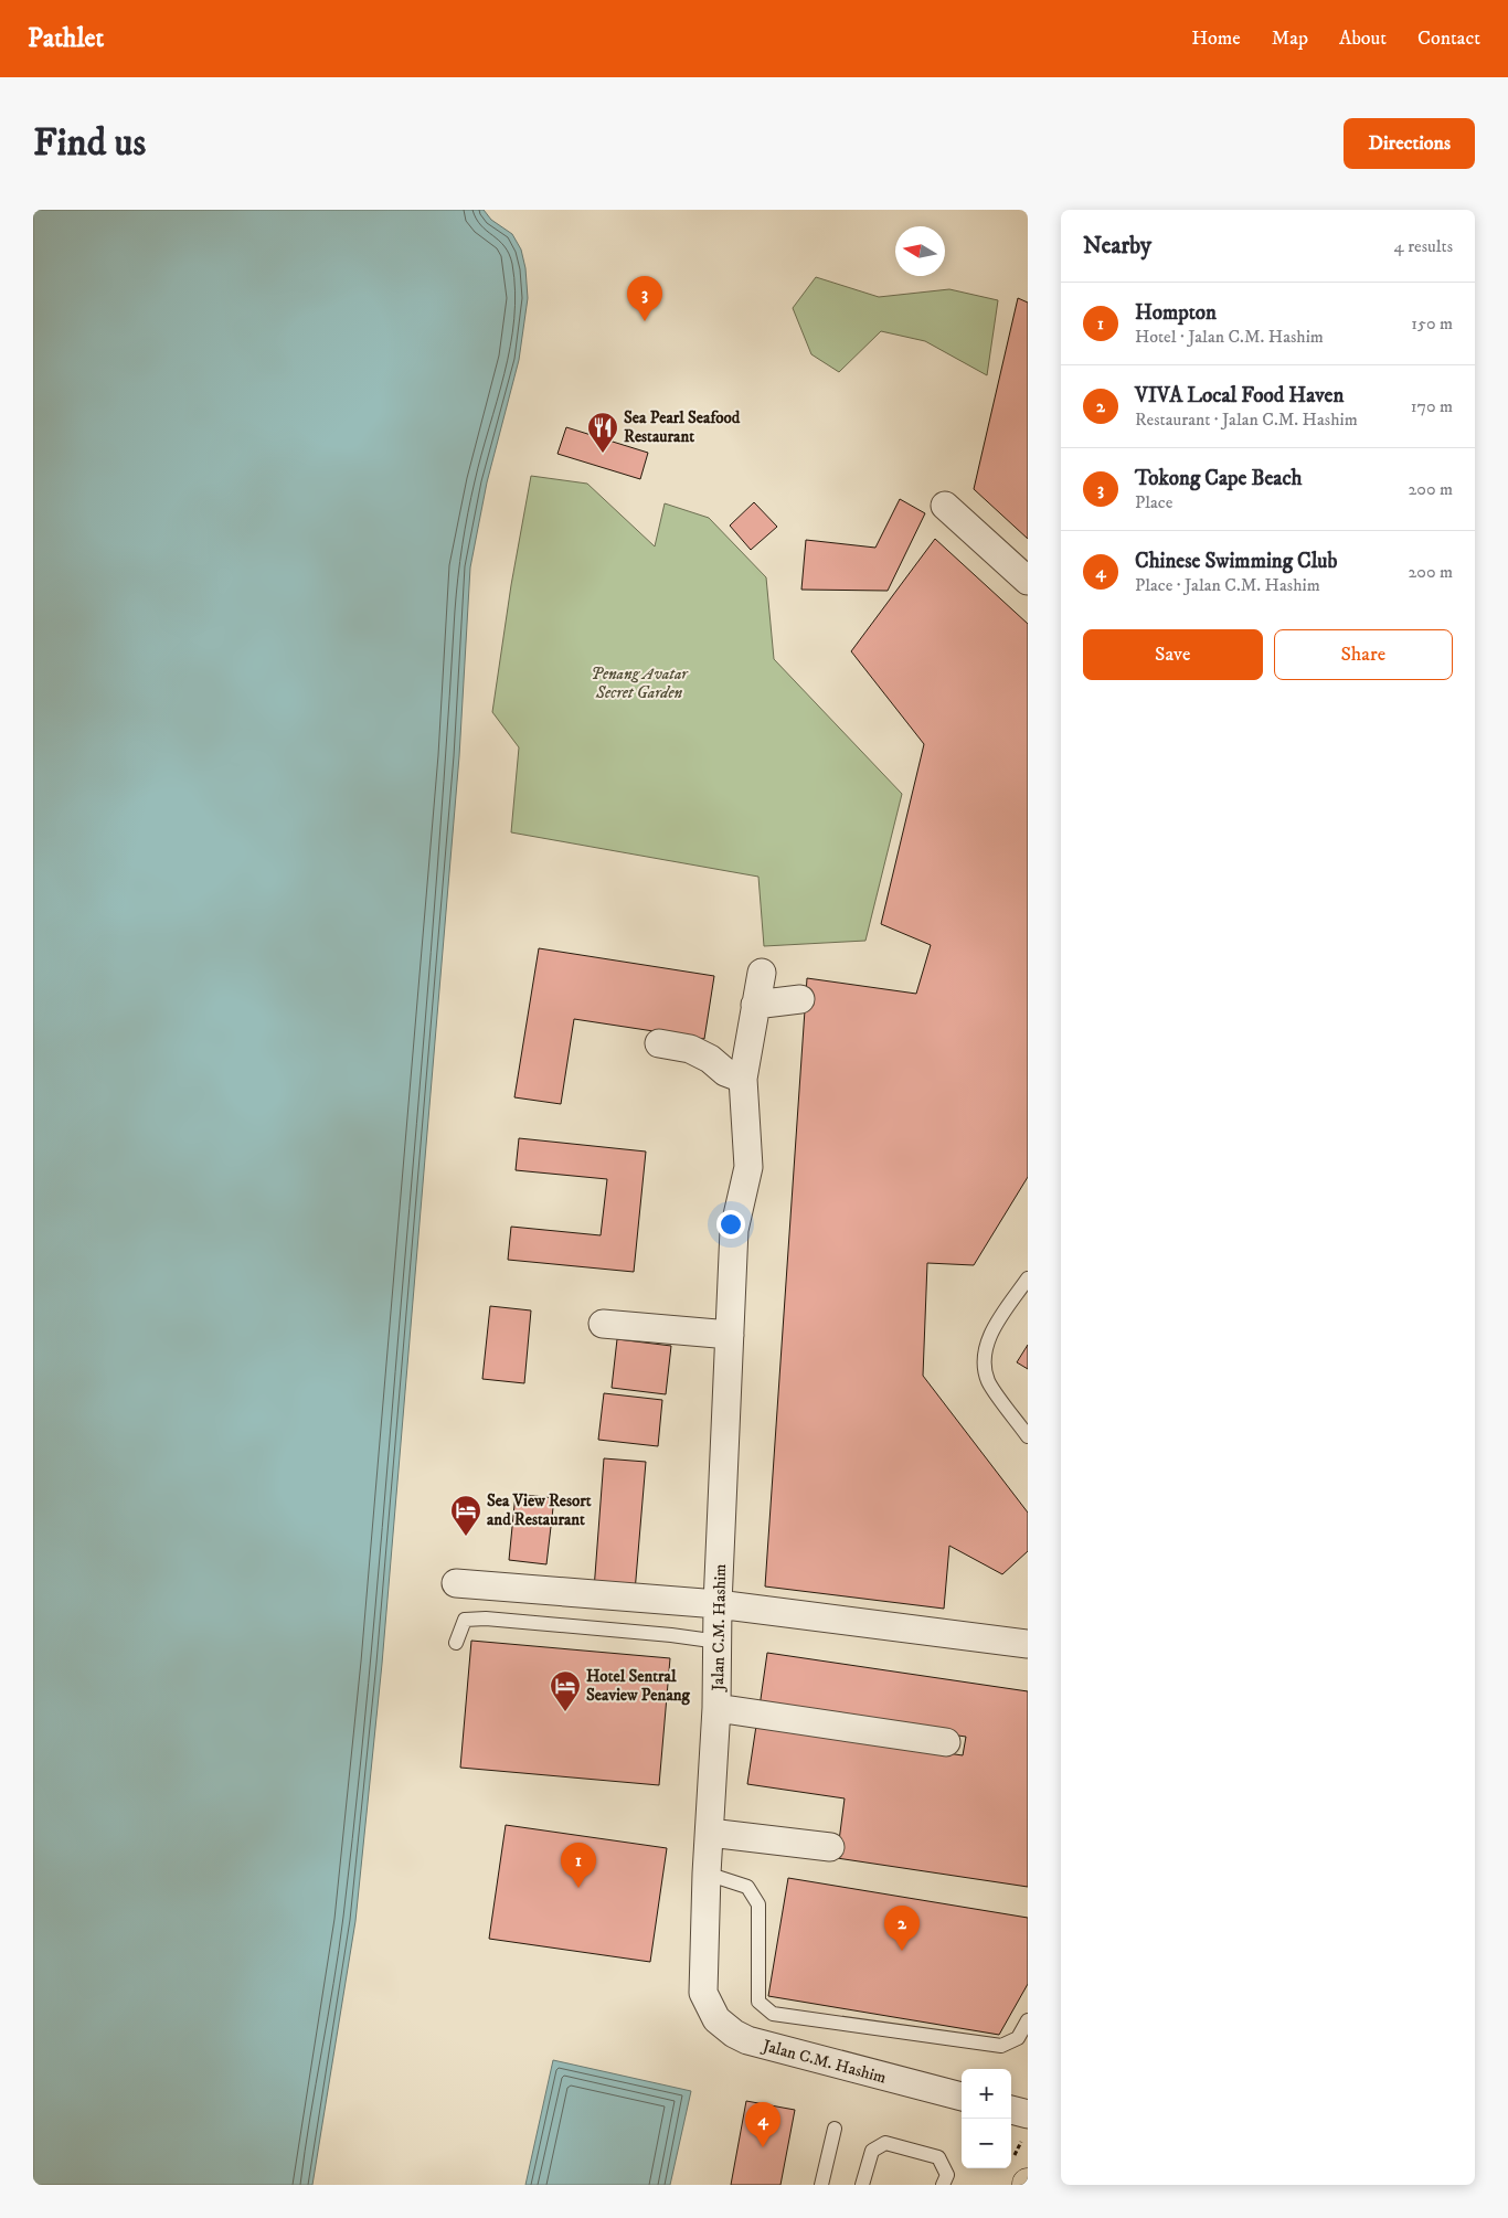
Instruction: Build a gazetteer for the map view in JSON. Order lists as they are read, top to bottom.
{
  "streets": {
    "street": ["Jalan C.M. Hashim"]
  },
  "parks": ["Penang Avatar Secret Garden"],
  "places": {
    "restaurant": ["Sea Pearl Seafood Restaurant"],
    "hotel": ["Sea View Resort and Restaurant", "Hotel Sentral Seaview Penang"]
  },
  "north": "left",
  "page": {
    "header": "Pathlet",
    "nav": [
      "Home",
      "Map",
      "About",
      "Contact"
    ],
    "buttons": [
      "Directions",
      ["Save", "Share"]
    ],
    "title": "Find us",
    "heading": ["Nearby", "4 results"],
    "pins": [
      "3",
      "1",
      "2",
      "4"
    ],
    "list": [
      {
        "mark": "1",
        "name": "Hompton",
        "note": "Hotel · Jalan C.M. Hashim",
        "value": "150 m"
      },
      {
        "mark": "2",
        "name": "VIVA Local Food Haven",
        "note": "Restaurant · Jalan C.M. Hashim",
        "value": "170 m"
      },
      {
        "mark": "3",
        "name": "Tokong Cape Beach",
        "note": "Place",
        "value": "200 m"
      },
      {
        "mark": "4",
        "name": "Chinese Swimming Club",
        "note": "Place · Jalan C.M. Hashim",
        "value": "200 m"
      }
    ],
    "map_buttons": ["+", "−"]
  }
}
